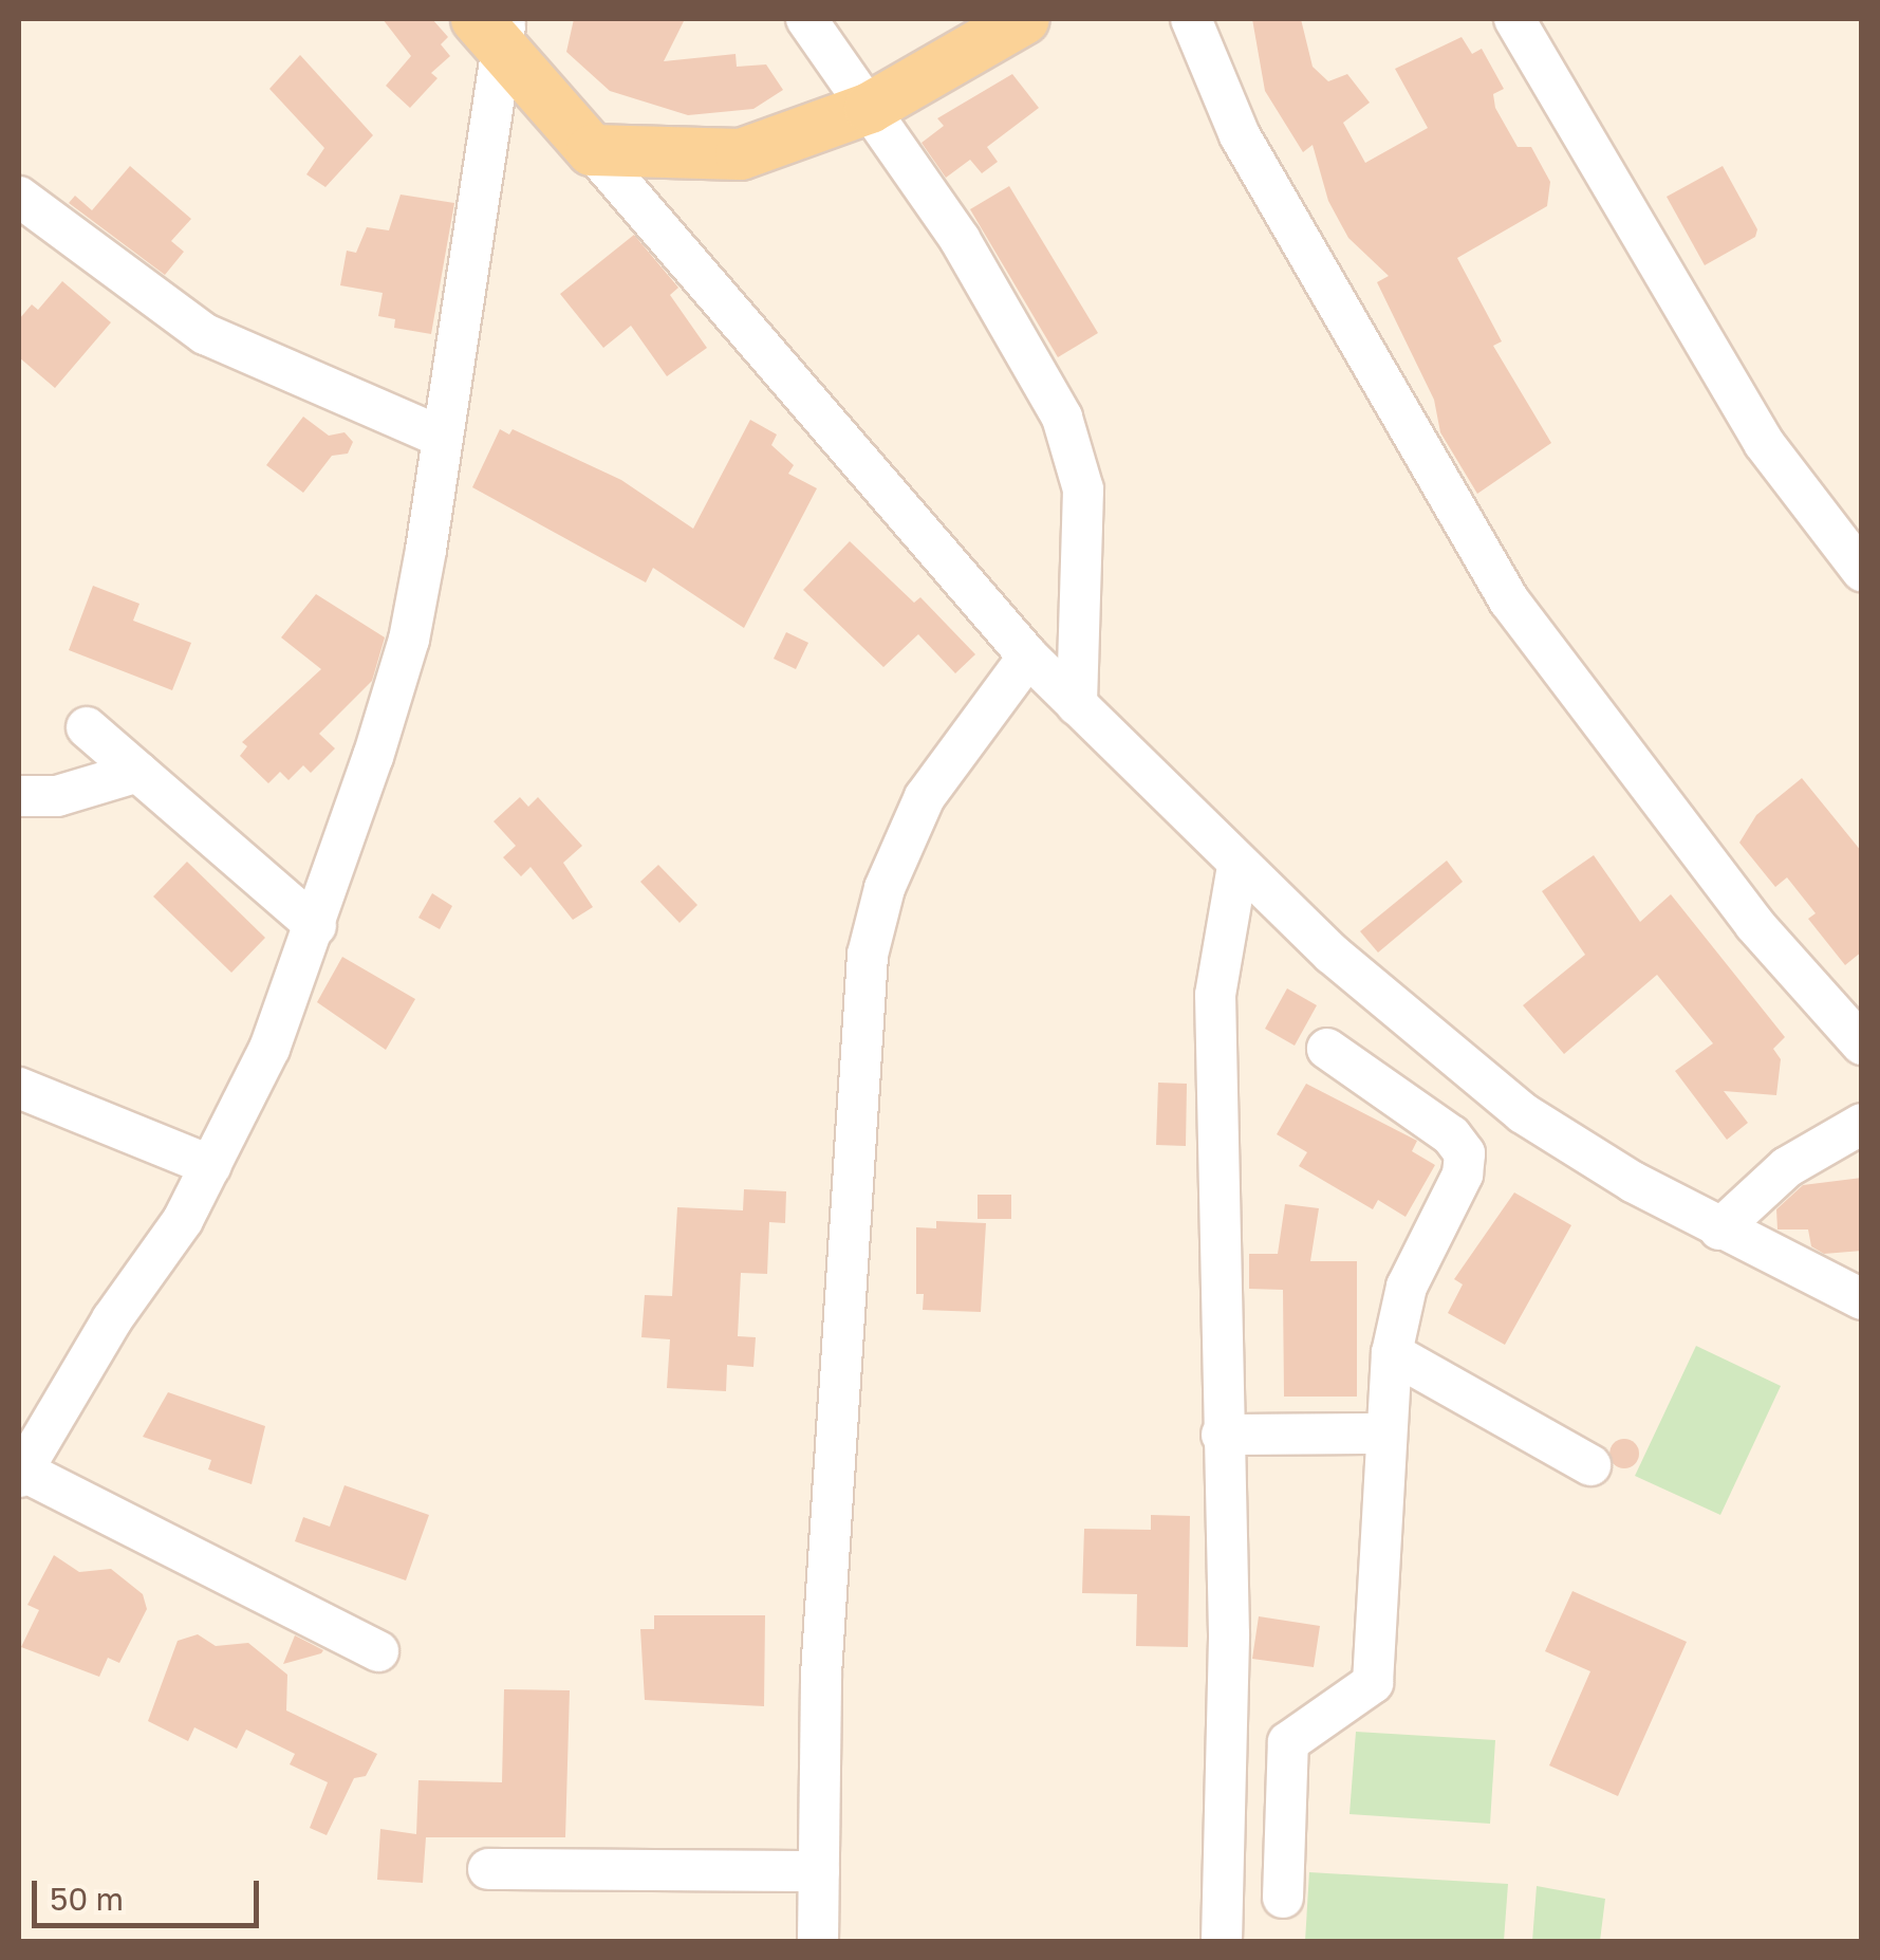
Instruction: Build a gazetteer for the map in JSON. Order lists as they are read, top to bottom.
{
  "scale_bar": "50 m"
}
